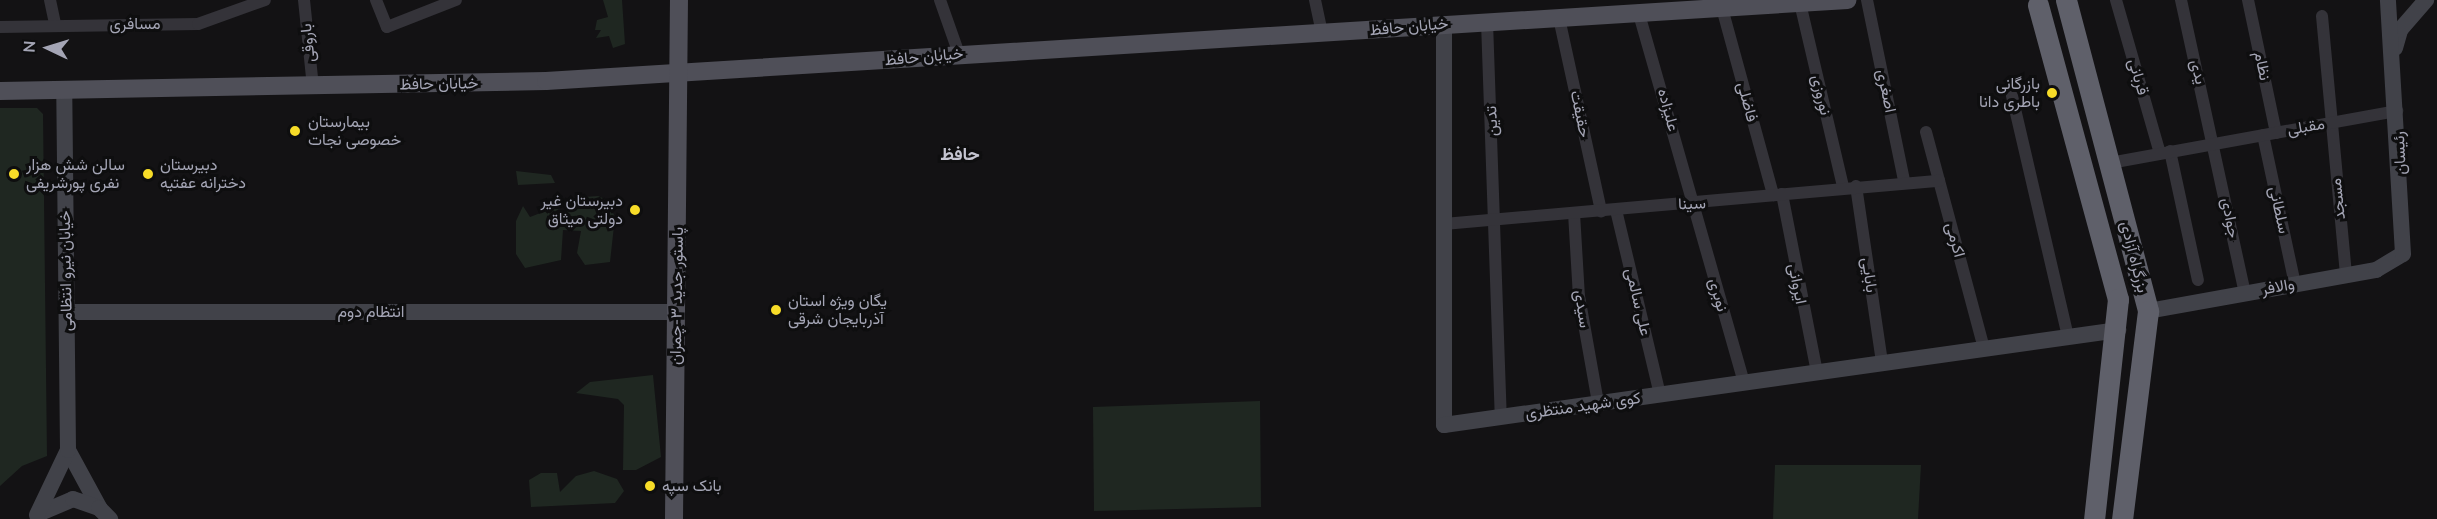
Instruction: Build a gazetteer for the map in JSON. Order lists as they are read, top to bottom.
{
  "streets": {
    "highway": ["بزرگراه آزادی"],
    "main road": ["خیابان حافظ", "پاستور جدید ۳-چمران"],
    "street": [
      "مسافری",
      "باروقی",
      "نظام",
      "یدی",
      "قربانی",
      "اصغری",
      "نوروزی",
      "فاضلی",
      "علیزاده",
      "حقیقت",
      "تدین",
      "مقبلی",
      "رئیسان",
      "مسجد",
      "سینا",
      "سلطانی",
      "جوادی",
      "اکرمی",
      "خیابان نیرو انتظامی",
      "بابایی",
      "ایروانی",
      "والافر",
      "نوبری",
      "علی سالمی",
      "سیدی",
      "انتظام دوم",
      "کوی شهید منتظری"
    ]
  },
  "crossings": [
    ["خیابان حافظ", "باروقی"],
    ["خیابان حافظ", "نوروزی"],
    ["خیابان حافظ", "فاضلی"],
    ["خیابان حافظ", "علیزاده"],
    ["خیابان حافظ", "حقیقت"],
    ["خیابان حافظ", "تدین"],
    ["خیابان حافظ", "خیابان نیرو انتظامی"],
    ["خیابان حافظ", "پاستور جدید ۳-چمران"],
    ["خیابان حافظ", "کوی شهید منتظری"],
    ["نظام", "مقبلی"],
    ["یدی", "مقبلی"],
    ["یدی", "جوادی"],
    ["قربانی", "مقبلی"],
    ["اصغری", "سینا"],
    ["نوروزی", "سینا"],
    ["فاضلی", "سینا"],
    ["فاضلی", "ایروانی"],
    ["علیزاده", "سینا"],
    ["علیزاده", "نوبری"],
    ["حقیقت", "سینا"],
    ["تدین", "سینا"],
    ["مقبلی", "رئیسان"],
    ["مقبلی", "مسجد"],
    ["مقبلی", "سلطانی"],
    ["مقبلی", "جوادی"],
    ["مقبلی", "بزرگراه آزادی"],
    ["رئیسان", "والافر"],
    ["مسجد", "والافر"],
    ["سینا", "اکرمی"],
    ["سینا", "بابایی"],
    ["سینا", "ایروانی"],
    ["سینا", "نوبری"],
    ["سینا", "علی سالمی"],
    ["سینا", "سیدی"],
    ["سینا", "کوی شهید منتظری"],
    ["سلطانی", "والافر"],
    ["جوادی", "والافر"],
    ["اکرمی", "کوی شهید منتظری"],
    ["بزرگراه آزادی", "والافر"],
    ["بزرگراه آزادی", "کوی شهید منتظری"],
    ["خیابان نیرو انتظامی", "انتظام دوم"],
    ["بابایی", "کوی شهید منتظری"],
    ["ایروانی", "کوی شهید منتظری"],
    ["نوبری", "کوی شهید منتظری"],
    ["پاستور جدید ۳-چمران", "انتظام دوم"],
    ["علی سالمی", "کوی شهید منتظری"],
    ["سیدی", "کوی شهید منتظری"]
  ],
  "districts": ["حافظ"],
  "places": [
    "بازرگانی باطری دانا",
    "بیمارستان خصوصی نجات",
    "سالن شش هزار نفری پورشریفی",
    "دبیرستان دخترانه عفتیه",
    "دبیرستان غیر دولتی میثاق",
    "یگان ویژه استان آذربایجان شرقی",
    "بانک سپه"
  ],
  "north": "left"
}
